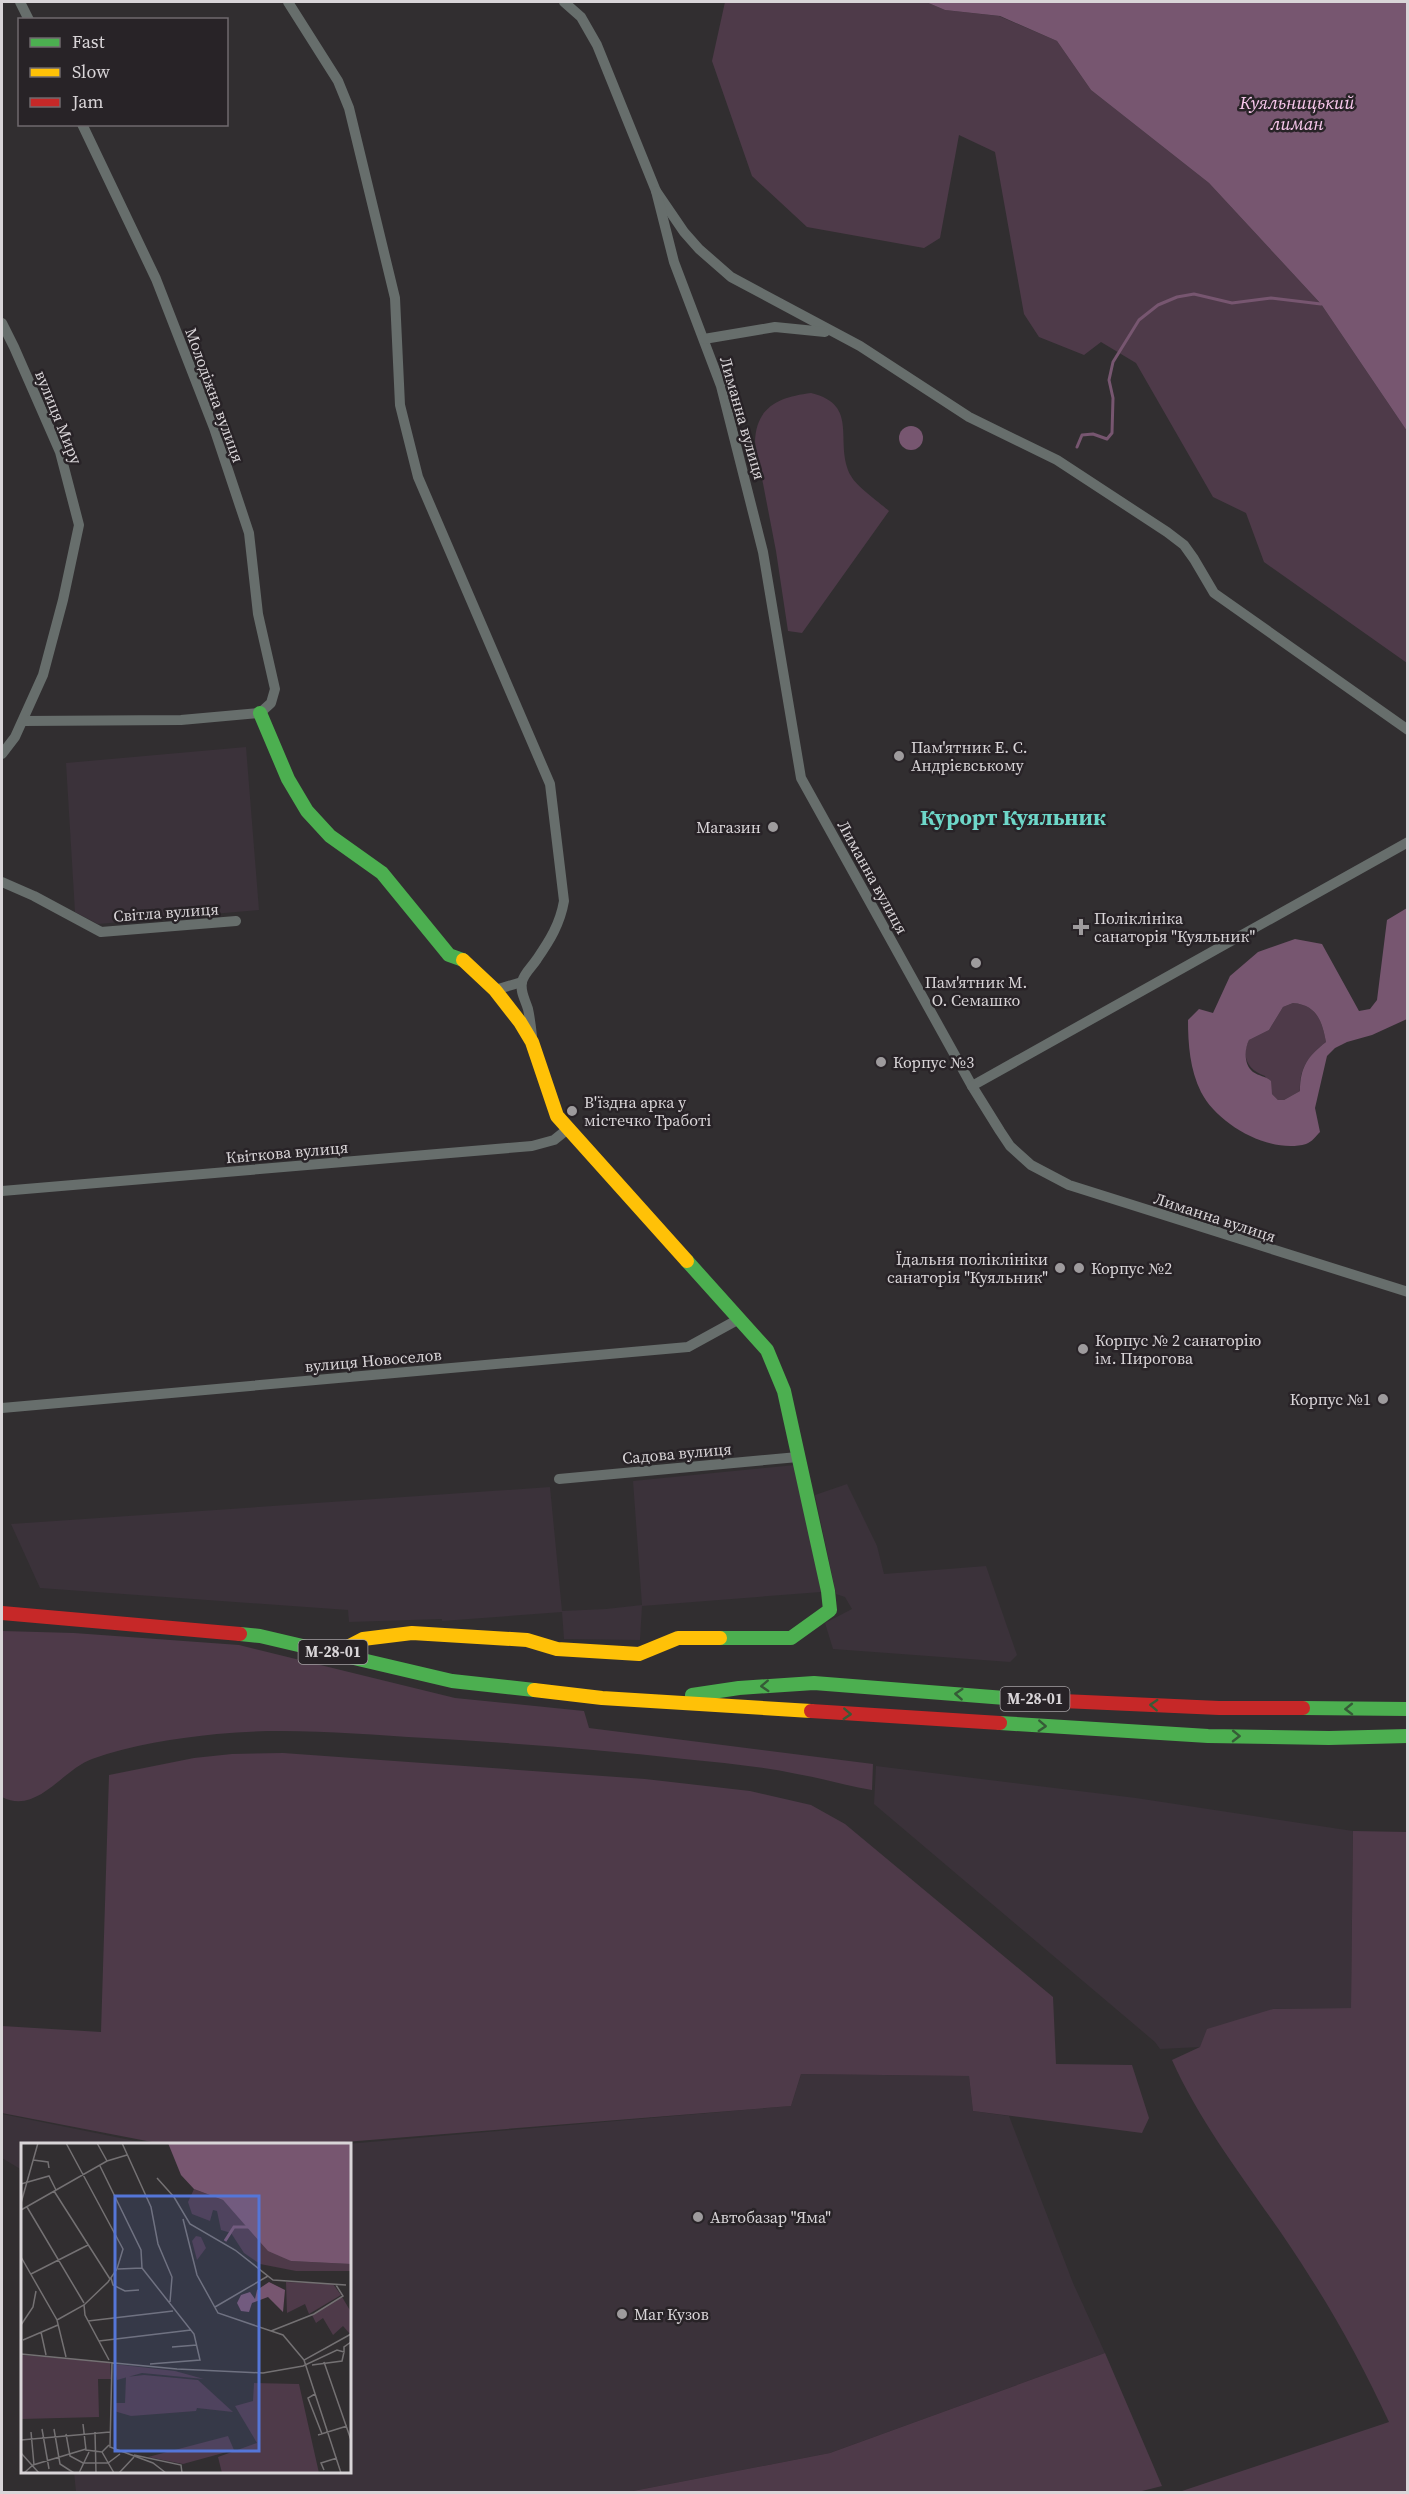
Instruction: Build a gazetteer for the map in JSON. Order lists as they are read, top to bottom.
{
  "streets": {
    "main road": ["М-28-01"],
    "street": [
      "Молодіжна вулиця",
      "вулиця Миру",
      "Лиманна вулиця",
      "Світла вулиця",
      "Квіткова вулиця",
      "вулиця Новоселов",
      "Садова вулиця"
    ]
  },
  "districts": ["Курорт Куяльник"],
  "water": ["Куяльницький лиман"],
  "places": {
    "other": [
      "Пам'ятник Е. С. Андрієвському",
      "Магазин",
      "Пам'ятник М. О. Семашко",
      "Корпус №3",
      "В'їздна арка у містечко Тработі",
      "Їдальня поліклініки санаторія \"Куяльник\"",
      "Корпус №2",
      "Корпус № 2 санаторію ім. Пирогова",
      "Корпус №1",
      "Автобазар \"Яма\"",
      "Маг Кузов"
    ],
    "health": ["Поліклініка санаторія \"Куяльник\""]
  },
  "legend": ["Fast", "Slow", "Jam"]
}
